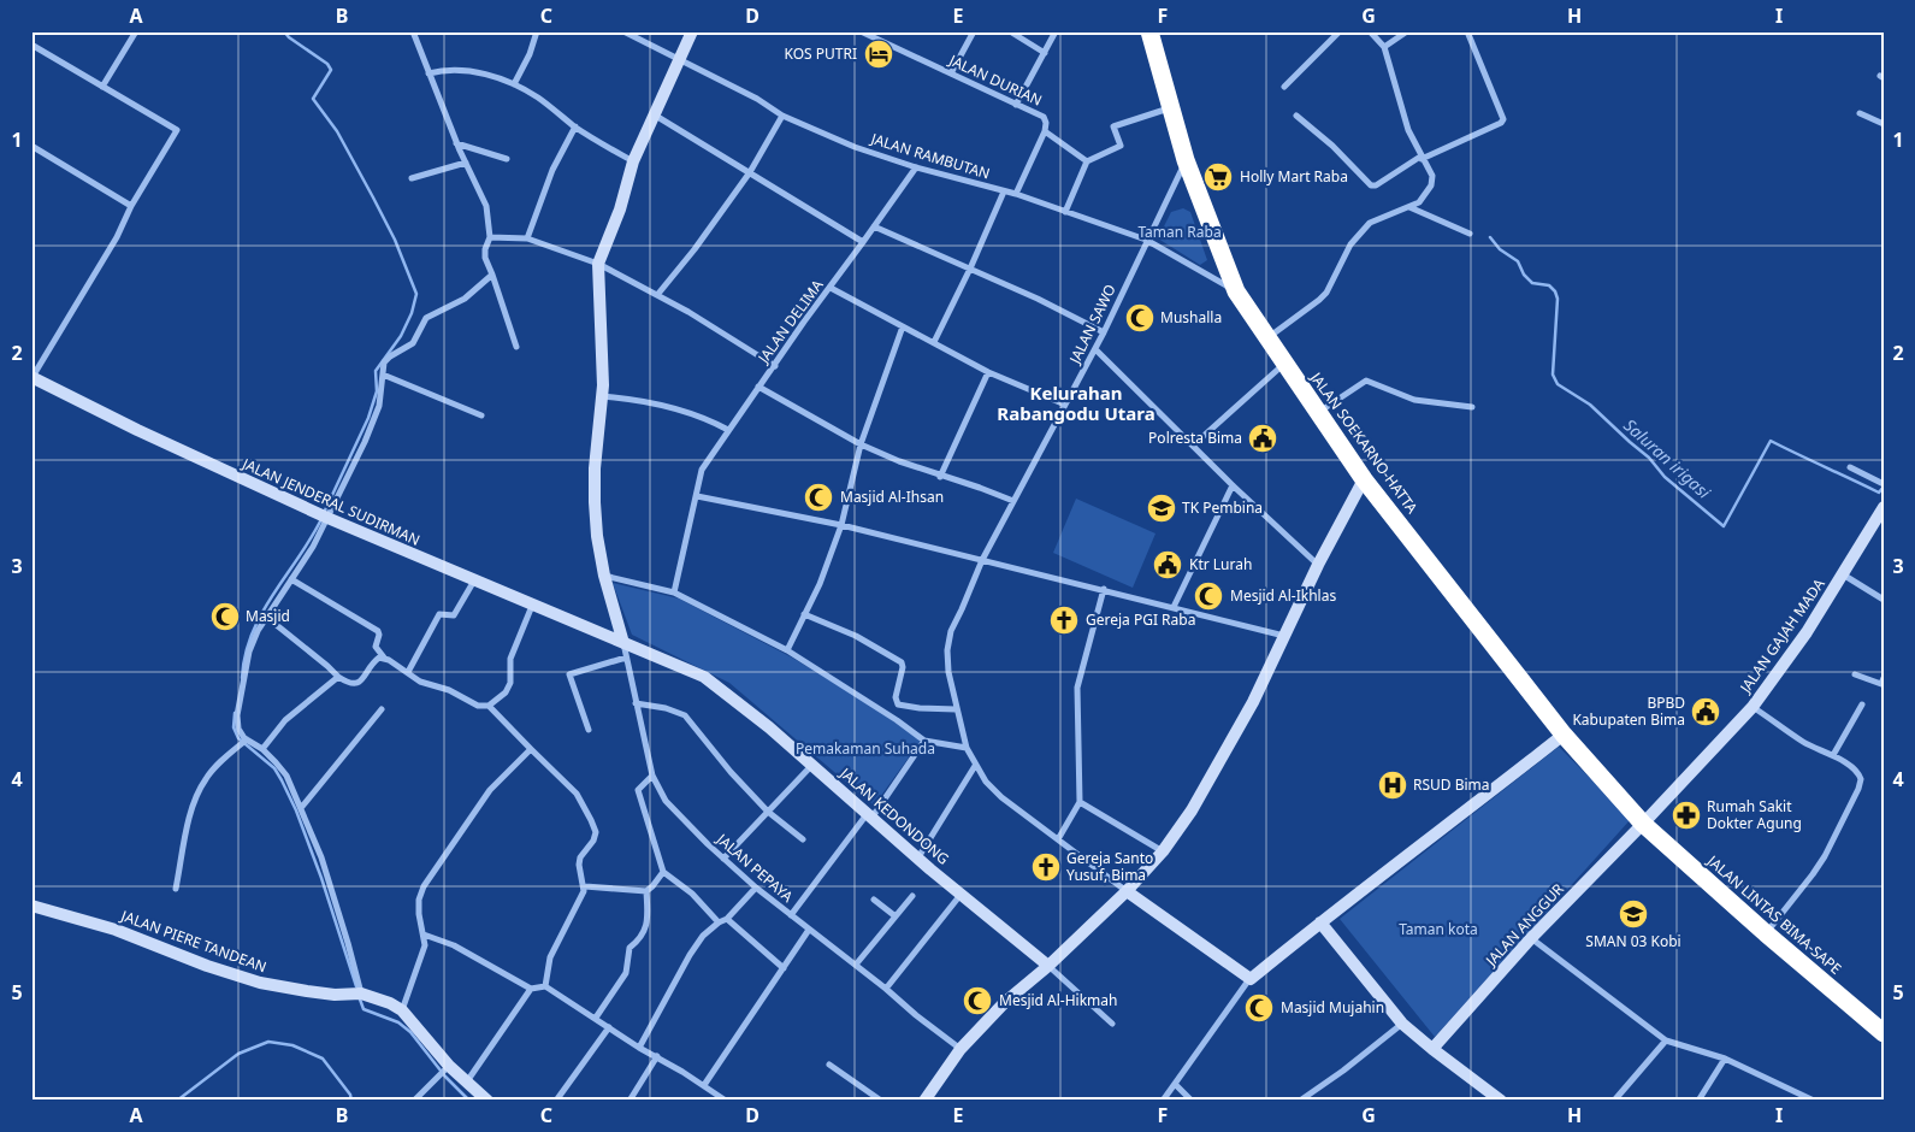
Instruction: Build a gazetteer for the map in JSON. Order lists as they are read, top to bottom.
{
  "streets": {
    "highway": ["JALAN SOEKARNO-HATTA", "JALAN LINTAS BIMA-SAPE"],
    "street": [
      "JALAN DURIAN",
      "JALAN RAMBUTAN",
      "JALAN DELIMA",
      "JALAN SAWO",
      "JALAN JENDERAL SUDIRMAN",
      "JALAN GAJAH MADA",
      "JALAN KEDONDONG",
      "JALAN PEPAYA",
      "JALAN ANGGUR",
      "JALAN PIERE TANDEAN"
    ]
  },
  "crossings": [
    ["JALAN RAMBUTAN", "JALAN DELIMA"],
    ["JALAN RAMBUTAN", "JALAN SAWO"],
    ["JALAN RAMBUTAN", "JALAN SOEKARNO-HATTA"],
    ["JALAN SAWO", "JALAN SOEKARNO-HATTA"],
    ["JALAN SOEKARNO-HATTA", "JALAN GAJAH MADA"],
    ["JALAN SOEKARNO-HATTA", "JALAN LINTAS BIMA-SAPE"],
    ["JALAN SOEKARNO-HATTA", "JALAN ANGGUR"],
    ["JALAN JENDERAL SUDIRMAN", "JALAN KEDONDONG"],
    ["JALAN JENDERAL SUDIRMAN", "JALAN PEPAYA"],
    ["JALAN GAJAH MADA", "JALAN LINTAS BIMA-SAPE"],
    ["JALAN GAJAH MADA", "JALAN ANGGUR"],
    ["JALAN KEDONDONG", "JALAN PEPAYA"],
    ["JALAN LINTAS BIMA-SAPE", "JALAN ANGGUR"]
  ],
  "districts": ["Kelurahan Rabangodu Utara"],
  "water": ["Saluran irigasi"],
  "parks": ["Taman Raba", "Pemakaman Suhada", "Taman kota"],
  "places": {
    "hotel": ["KOS PUTRI"],
    "supermarket": ["Holly Mart Raba"],
    "mosque": [
      "Mushalla",
      "Masjid Al-Ihsan",
      "Mesjid Al-Ikhlas",
      "Masjid",
      "Mesjid Al-Hikmah",
      "Masjid Mujahin"
    ],
    "public building": ["Polresta Bima", "Ktr Lurah", "BPBD Kabupaten Bima"],
    "school or university": ["TK Pembina", "SMAN 03 Kobi"],
    "church": ["Gereja PGI Raba", "Gereja Santo Yusuf, Bima"],
    "hospital": ["RSUD Bima"],
    "pharmacy": ["Rumah Sakit Dokter Agung"]
  },
  "grid": {
    "columns": [
      "A",
      "B",
      "C",
      "D",
      "E",
      "F",
      "G",
      "H",
      "I"
    ],
    "rows": [
      "1",
      "2",
      "3",
      "4",
      "5"
    ]
  }
}
